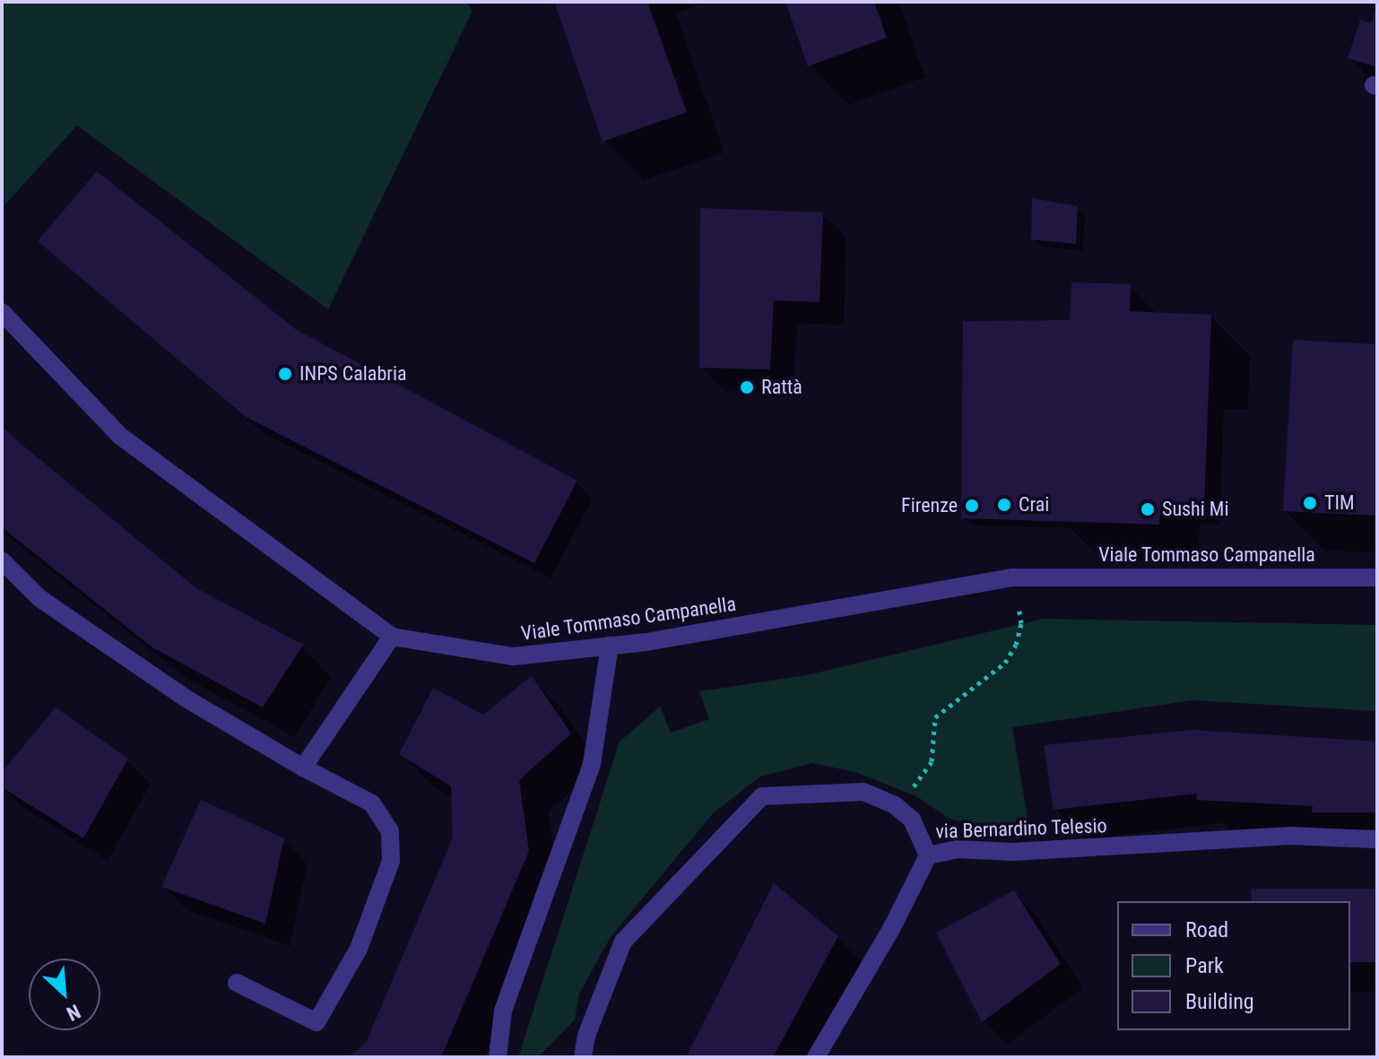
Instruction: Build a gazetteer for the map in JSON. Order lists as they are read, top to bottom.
{
  "streets": {
    "street": ["Viale Tommaso Campanella", "via Bernardino Telesio"]
  },
  "places": [
    "INPS Calabria",
    "Rattà",
    "TIM",
    "Crai",
    "Firenze",
    "Sushi Mi"
  ],
  "legend": ["Road", "Park", "Building"],
  "north": "bottom right"
}
